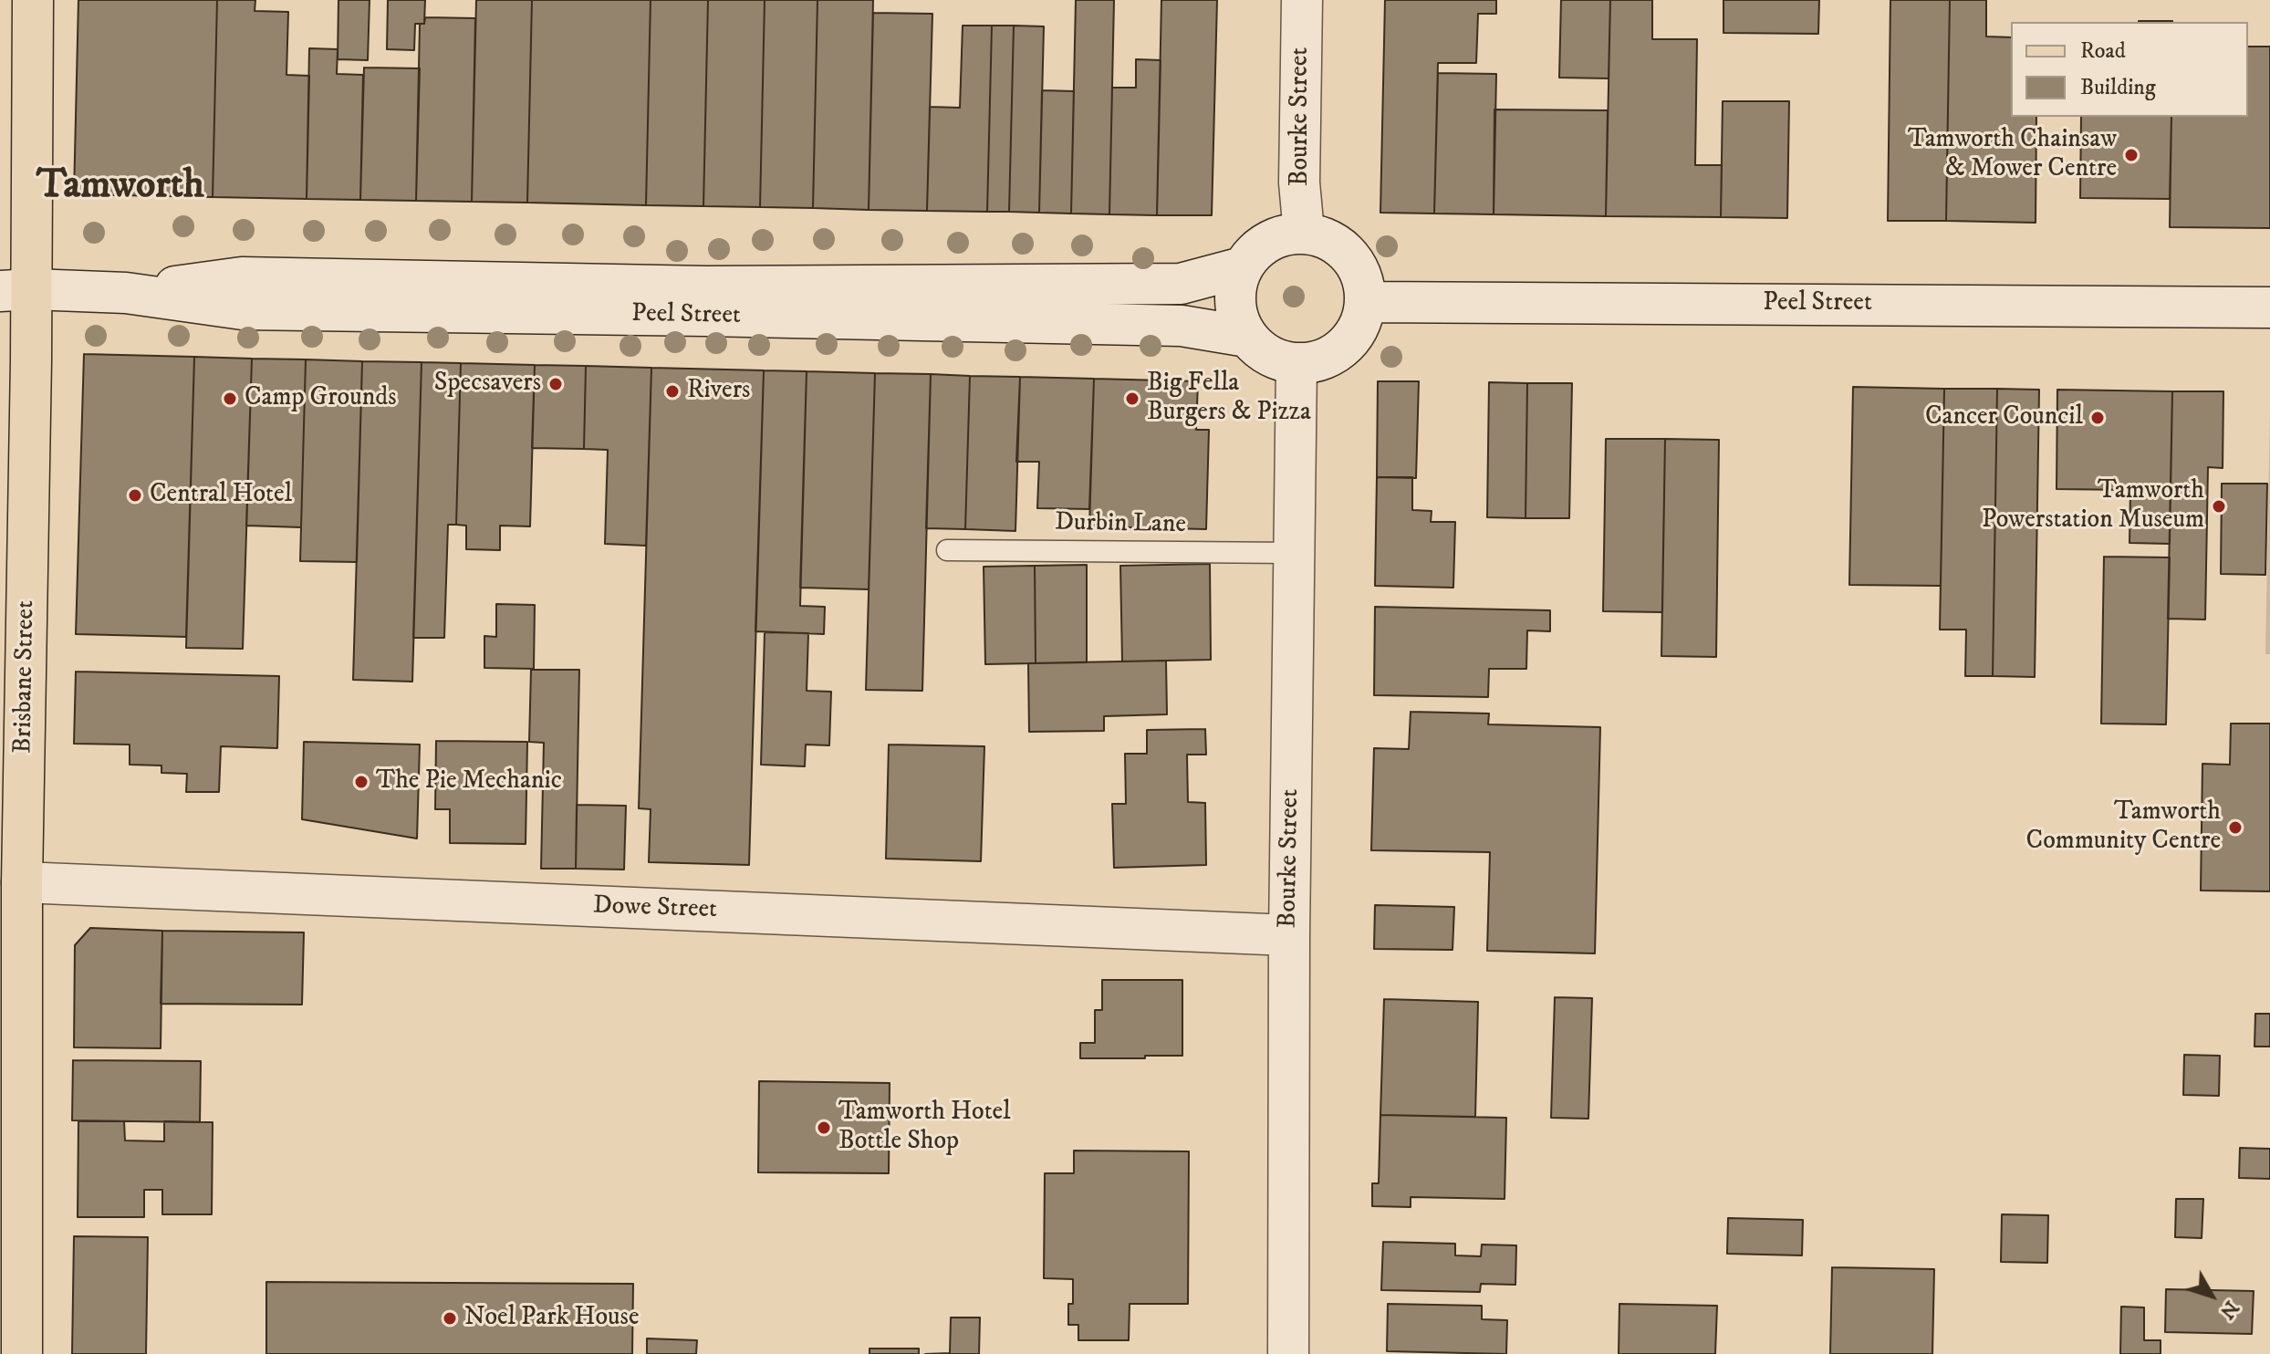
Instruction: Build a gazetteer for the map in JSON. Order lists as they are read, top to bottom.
{
  "streets": {
    "main road": [
      "Bourke Street",
      "Peel Street",
      "Brisbane Street",
      "Dowe Street"
    ],
    "lane": ["Durbin Lane"]
  },
  "crossings": [
    ["Bourke Street", "Peel Street"],
    ["Bourke Street", "Durbin Lane"],
    ["Bourke Street", "Dowe Street"],
    ["Peel Street", "Brisbane Street"],
    ["Brisbane Street", "Dowe Street"]
  ],
  "districts": ["Tamworth"],
  "places": [
    "Tamworth Chainsaw & Mower Centre",
    "Specsavers",
    "Rivers",
    "Camp Grounds",
    "Big Fella Burgers & Pizza",
    "Cancer Council",
    "Central Hotel",
    "Tamworth Powerstation Museum",
    "The Pie Mechanic",
    "Tamworth Community Centre",
    "Tamworth Hotel Bottle Shop",
    "Noel Park House"
  ],
  "legend": ["Road", "Building"],
  "north": "bottom right"
}
